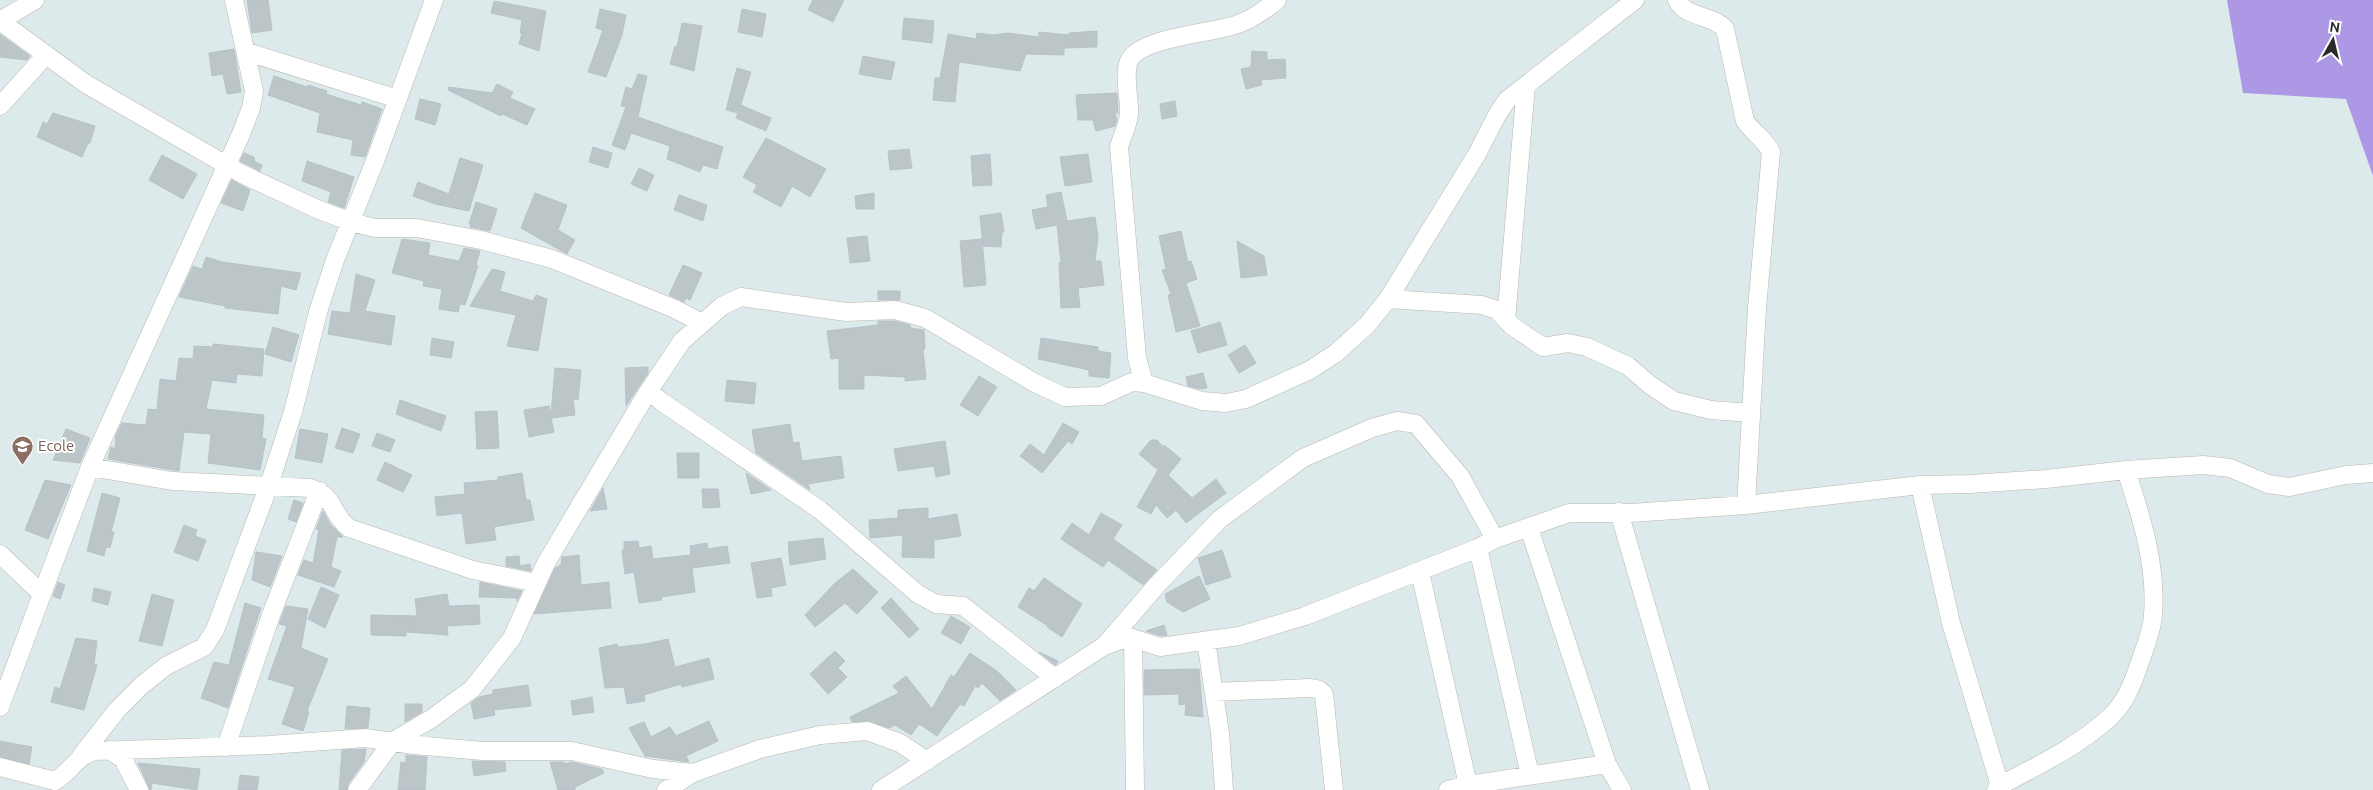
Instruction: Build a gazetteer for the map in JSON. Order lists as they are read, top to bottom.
{
  "places": {
    "school or university": ["Ecole"]
  },
  "north": "top"
}
